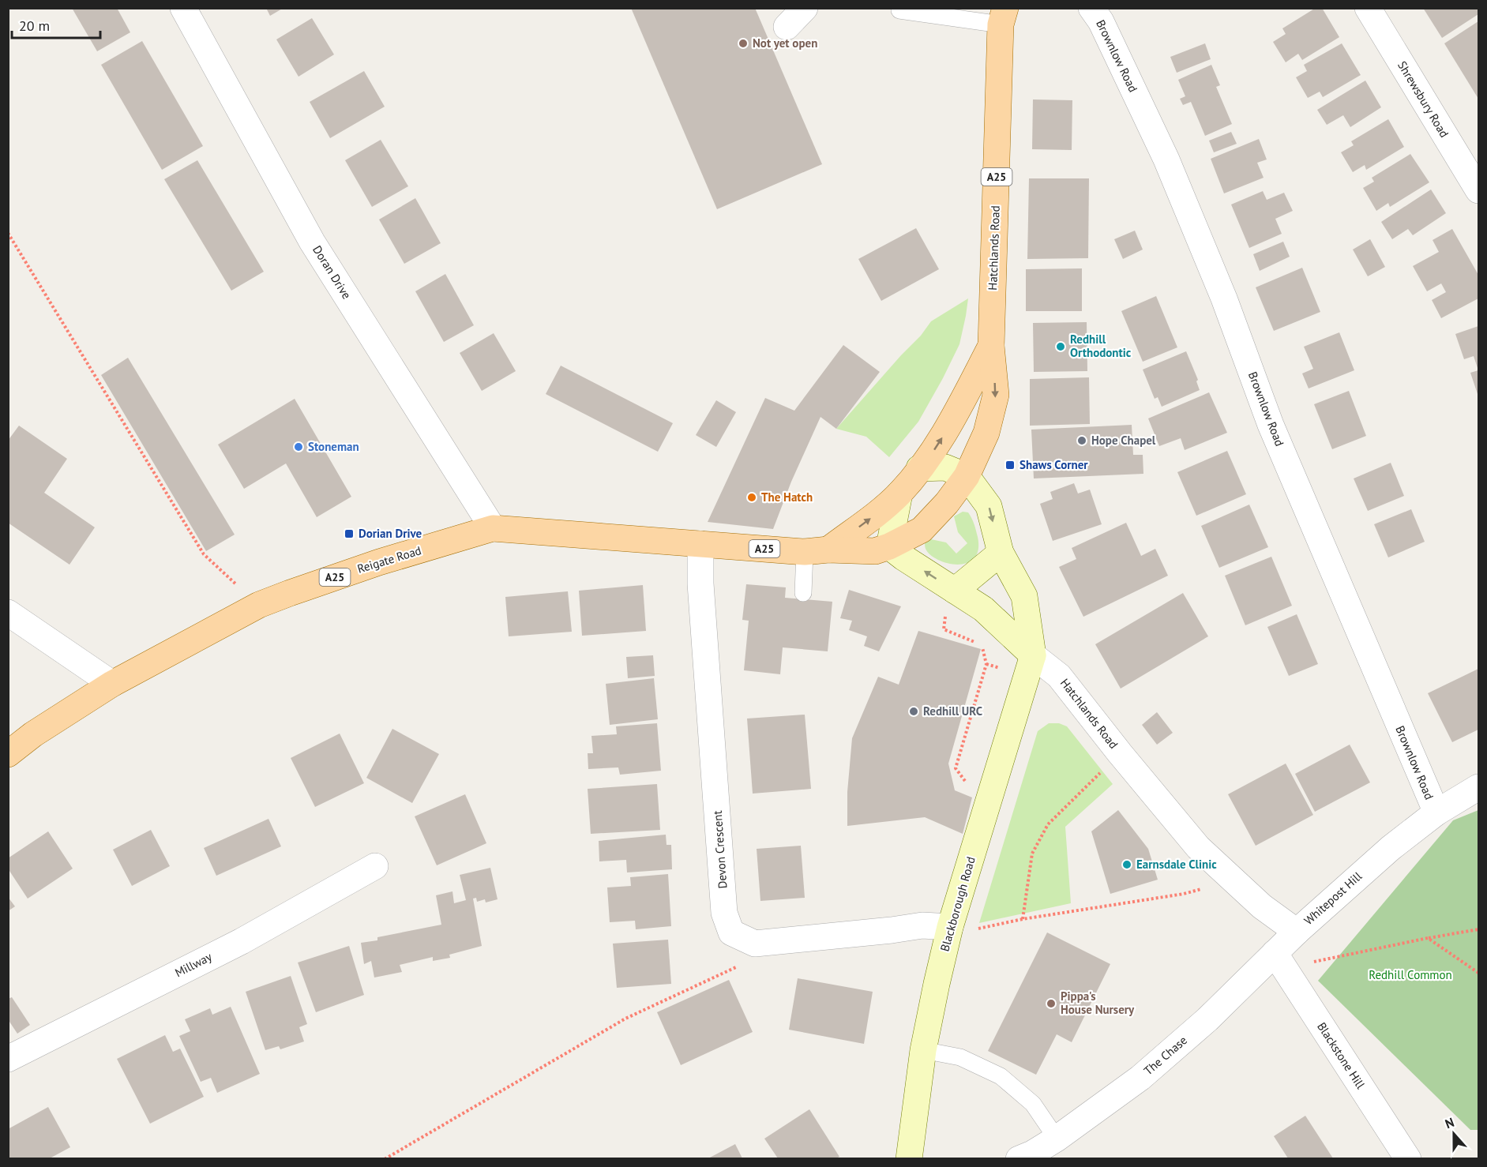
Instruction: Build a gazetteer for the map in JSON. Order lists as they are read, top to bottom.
{
  "streets": {
    "main road": [
      "A25",
      "Hatchlands Road",
      "Reigate Road",
      "Blackborough Road"
    ],
    "street": [
      "Brownlow Road",
      "Shrewsbury Road",
      "Doran Drive",
      "Devon Crescent",
      "Whitepost Hill",
      "Millway",
      "The Chase",
      "Blackstone Hill"
    ]
  },
  "crossings": [
    ["Brownlow Road", "Whitepost Hill"],
    ["Hatchlands Road", "Reigate Road"],
    ["Hatchlands Road", "Devon Crescent"],
    ["Hatchlands Road", "Whitepost Hill"],
    ["Hatchlands Road", "Blackborough Road"],
    ["Doran Drive", "Reigate Road"],
    ["Reigate Road", "Devon Crescent"],
    ["Devon Crescent", "Blackborough Road"],
    ["Whitepost Hill", "The Chase"],
    ["The Chase", "Blackstone Hill"]
  ],
  "parks": ["Redhill Common"],
  "places": {
    "other": [
      "Not yet open",
      "Redhill Orthodontic",
      "Hope Chapel",
      "Stoneman",
      "The Hatch",
      "Redhill URC",
      "Earnsdale Clinic",
      "Pippa's House Nursery"
    ],
    "transit": ["Shaws Corner", "Dorian Drive"]
  },
  "scale_bar": "20 m",
  "north": "top"
}
